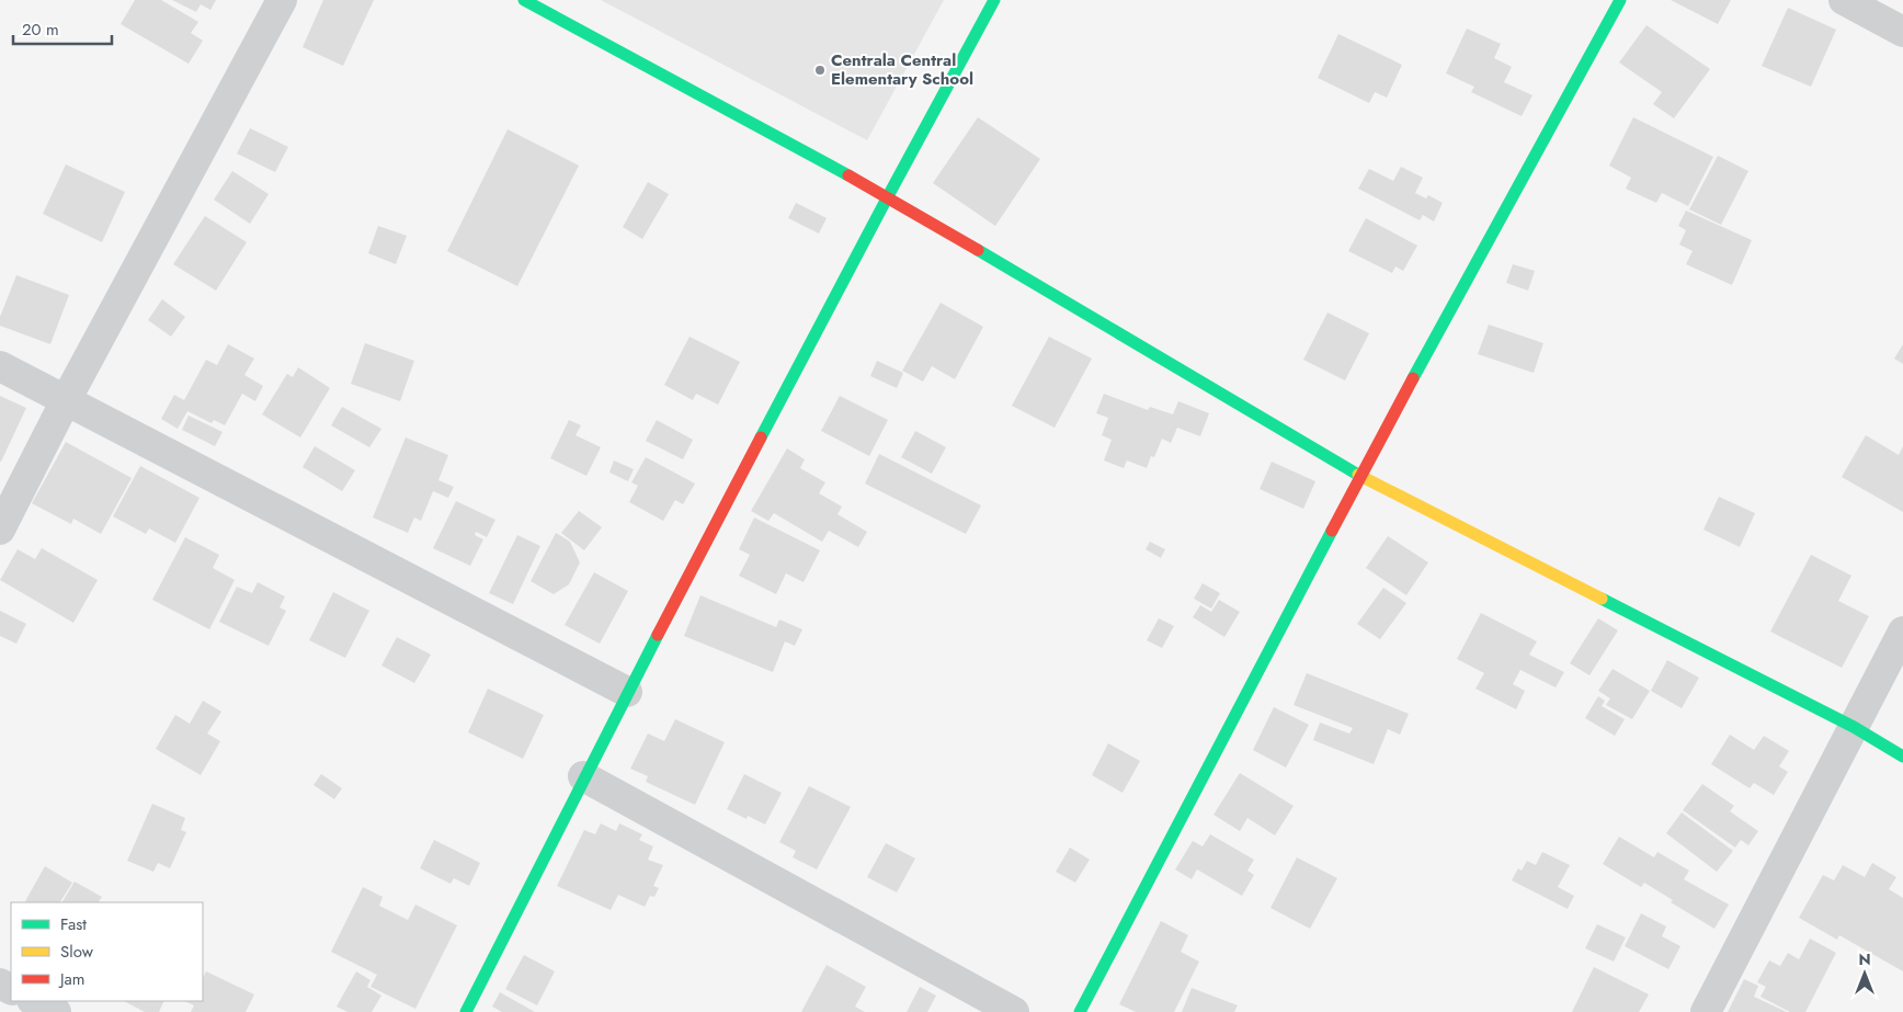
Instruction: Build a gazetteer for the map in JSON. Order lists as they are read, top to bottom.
{
  "places": ["Centrala Central Elementary School"],
  "legend": ["Fast", "Slow", "Jam"],
  "scale_bar": "20 m",
  "north": "top"
}
